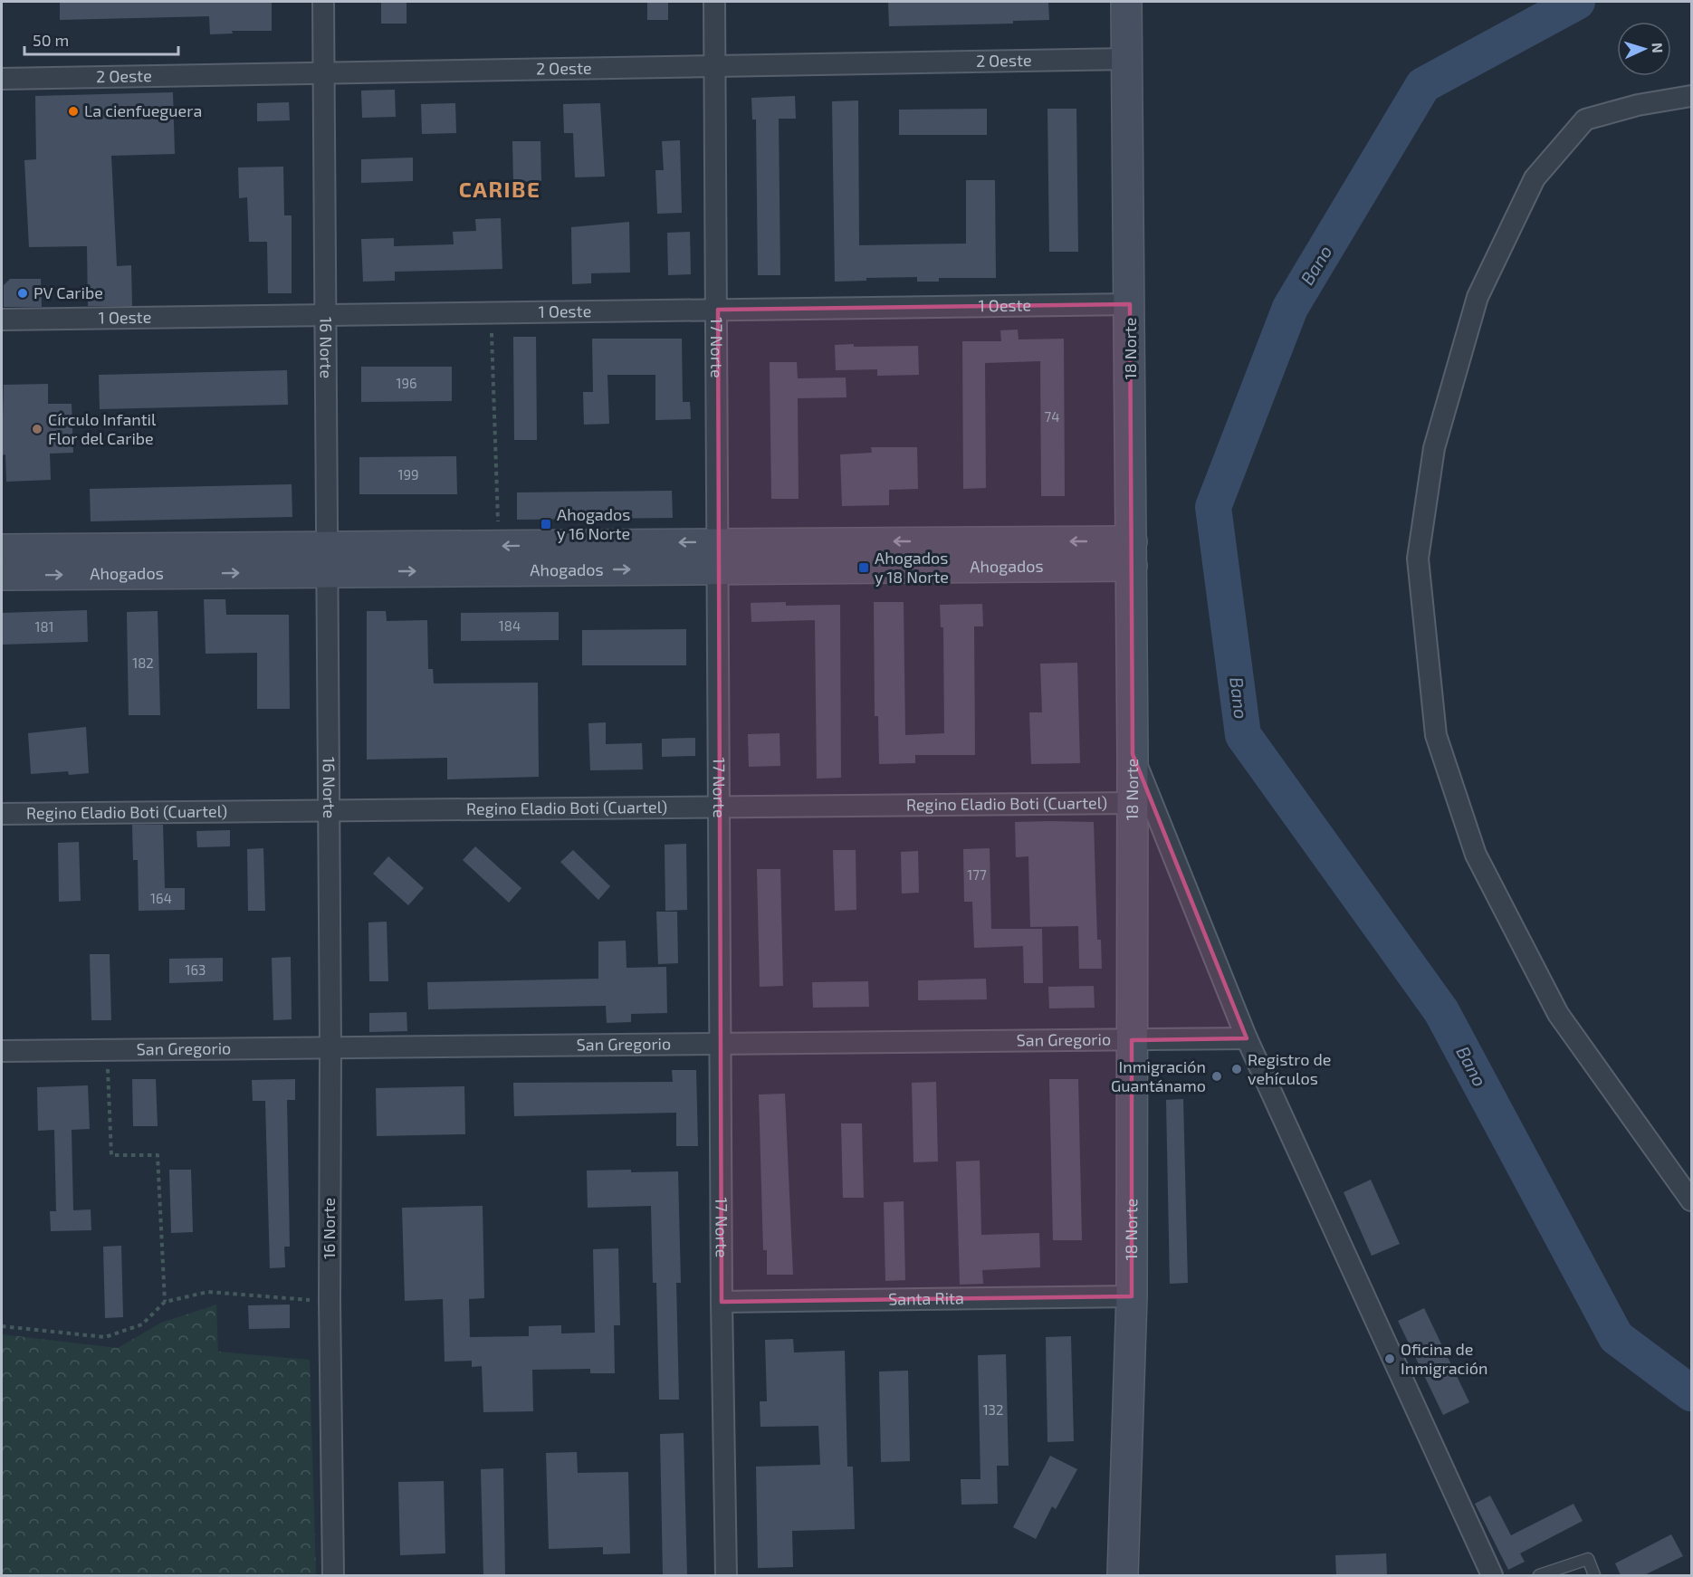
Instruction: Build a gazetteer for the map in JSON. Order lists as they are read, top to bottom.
{
  "streets": {
    "main road": ["18 Norte", "Ahogados"],
    "street": [
      "2 Oeste",
      "1 Oeste",
      "16 Norte",
      "17 Norte",
      "Regino Eladio Boti (Cuartel)",
      "San Gregorio",
      "Santa Rita"
    ]
  },
  "crossings": [
    ["2 Oeste", "16 Norte"],
    ["2 Oeste", "17 Norte"],
    ["2 Oeste", "18 Norte"],
    ["1 Oeste", "16 Norte"],
    ["1 Oeste", "17 Norte"],
    ["1 Oeste", "18 Norte"],
    ["16 Norte", "Ahogados"],
    ["16 Norte", "Regino Eladio Boti (Cuartel)"],
    ["16 Norte", "San Gregorio"],
    ["17 Norte", "Ahogados"],
    ["17 Norte", "Regino Eladio Boti (Cuartel)"],
    ["17 Norte", "San Gregorio"],
    ["17 Norte", "Santa Rita"],
    ["18 Norte", "Ahogados"],
    ["18 Norte", "Regino Eladio Boti (Cuartel)"],
    ["18 Norte", "San Gregorio"],
    ["18 Norte", "Santa Rita"]
  ],
  "districts": ["CARIBE"],
  "water": ["Bano"],
  "places": {
    "other": [
      "La cienfueguera",
      "PV Caribe",
      "Círculo Infantil Flor del Caribe",
      "Registro de vehículos",
      "Inmigración Guantánamo",
      "Oficina de Inmigración"
    ],
    "transit": ["Ahogados y 16 Norte", "Ahogados y 18 Norte"]
  },
  "house_numbers": [
    "196",
    "74",
    "199",
    "184",
    "181",
    "182",
    "177",
    "164",
    "163",
    "132"
  ],
  "scale_bar": "50 m",
  "north": "right"
}
